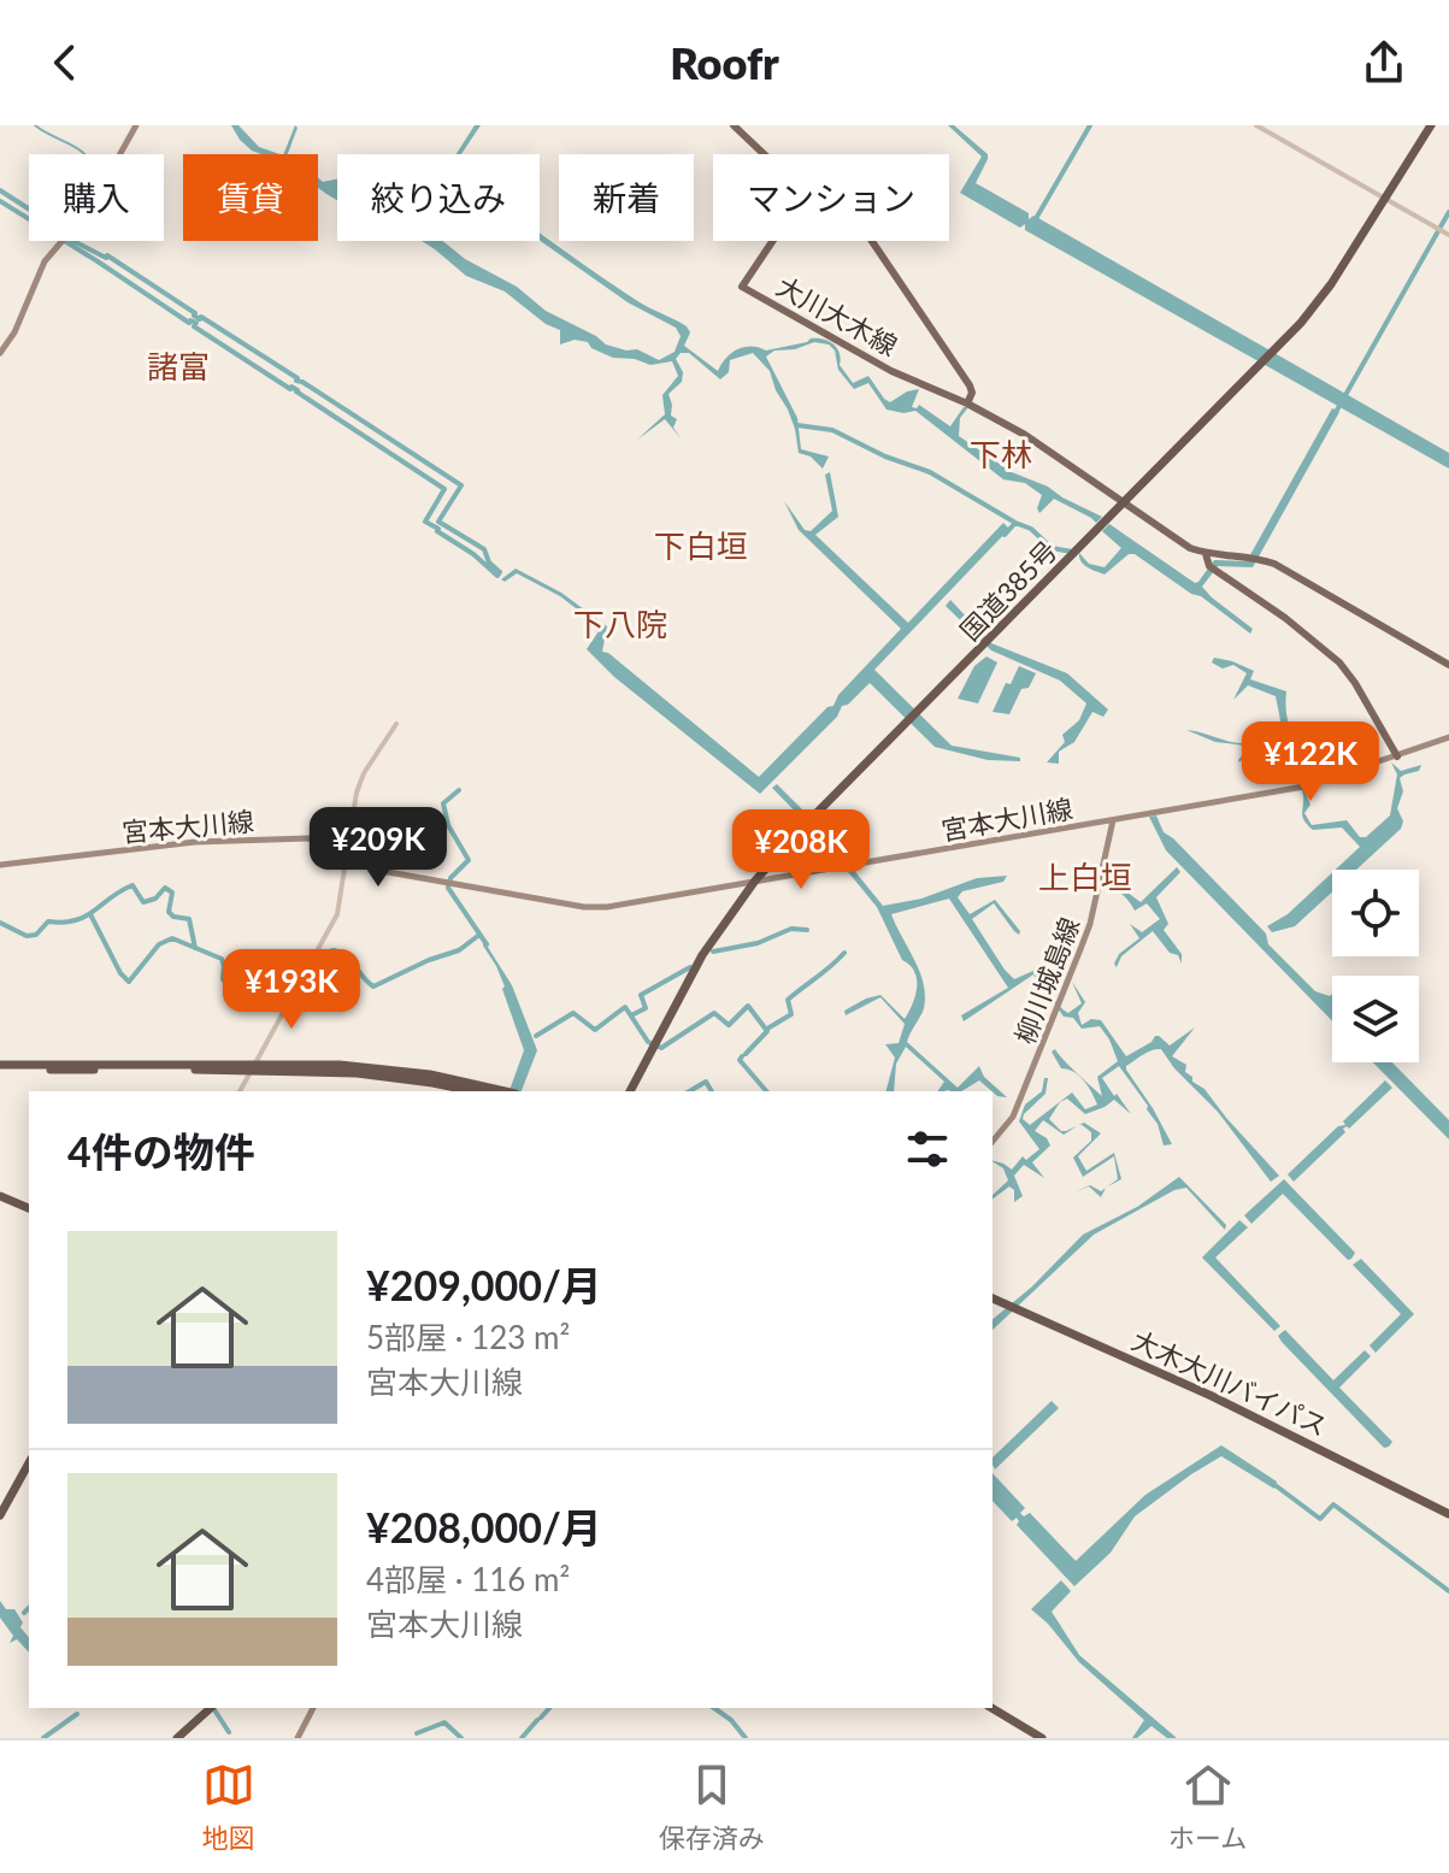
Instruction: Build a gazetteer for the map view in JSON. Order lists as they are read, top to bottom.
{
  "streets": {
    "highway": ["国道385号", "大木大川バイパス"],
    "main road": ["大川大木線", "宮本大川線", "柳川城島線"]
  },
  "crossings": [
    ["大川大木線", "国道385号"],
    ["国道385号", "宮本大川線"],
    ["宮本大川線", "柳川城島線"]
  ],
  "districts": [
    "諸富",
    "下林",
    "下白垣",
    "下八院",
    "上白垣"
  ],
  "page": {
    "header": "Roofr",
    "chip": [
      "購入",
      "賃貸",
      "絞り込み",
      "新着",
      "マンション"
    ],
    "price": [
      "¥122K",
      "¥209K",
      "¥208K",
      "¥193K"
    ],
    "heading": "4件の物件",
    "list": [
      {
        "name": "¥209,000/月",
        "note": "5部屋 · 123 m² · 宮本大川線"
      },
      {
        "name": "¥208,000/月",
        "note": "4部屋 · 116 m² · 宮本大川線"
      }
    ],
    "tabs": ["地図", "保存済み", "ホーム"]
  }
}
